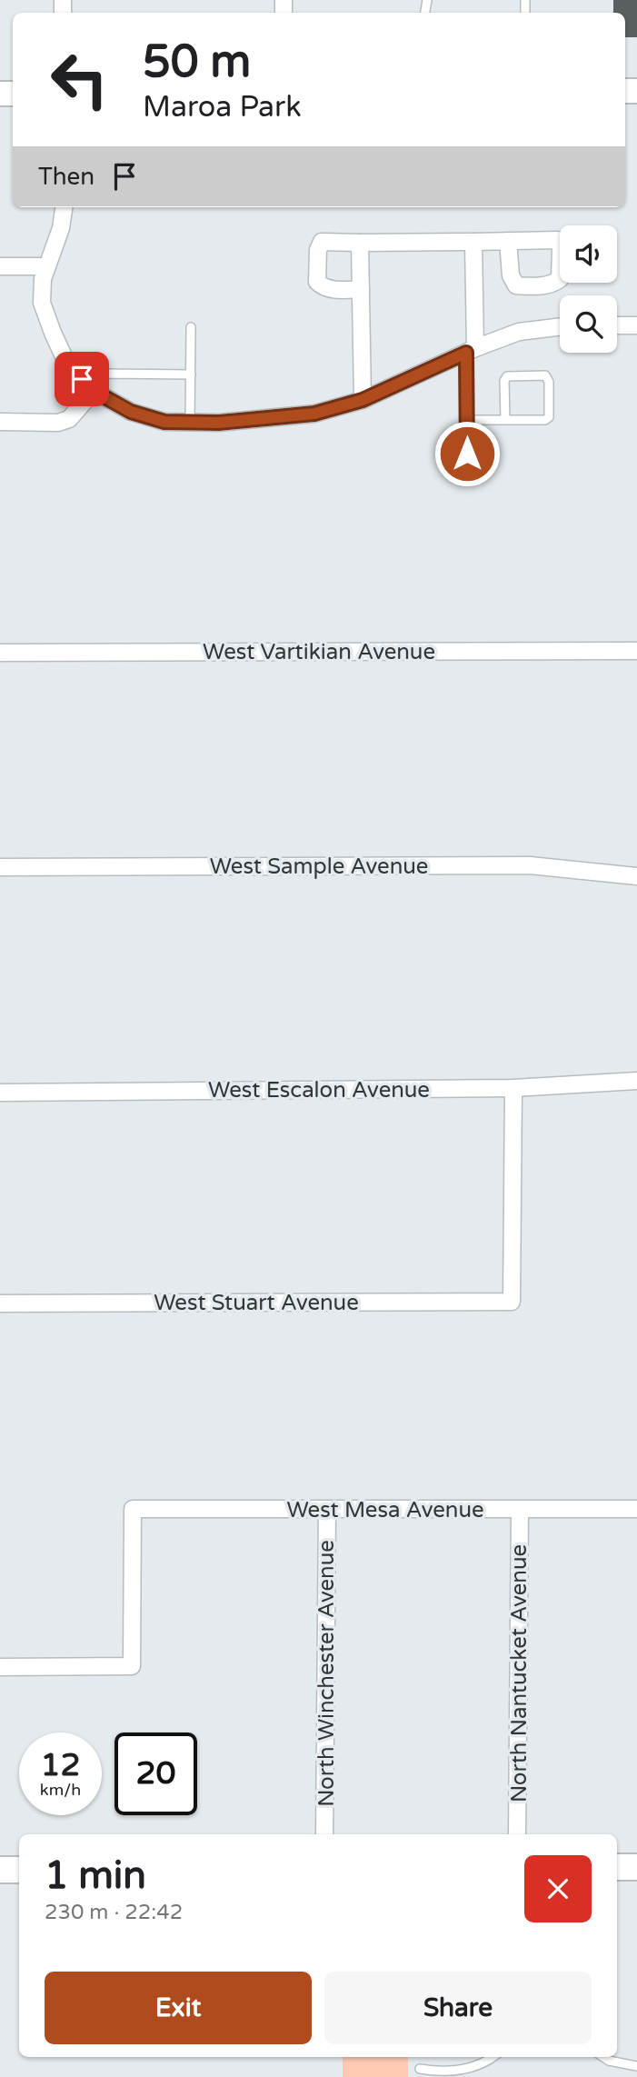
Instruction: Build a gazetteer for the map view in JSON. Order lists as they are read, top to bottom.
{
  "streets": {
    "street": [
      "West Vartikian Avenue",
      "West Sample Avenue",
      "West Escalon Avenue",
      "West Stuart Avenue",
      "West Mesa Avenue",
      "North Winchester Avenue",
      "North Nantucket Avenue"
    ]
  },
  "crossings": [
    ["West Escalon Avenue", "West Stuart Avenue"],
    ["West Mesa Avenue", "North Winchester Avenue"],
    ["West Mesa Avenue", "North Nantucket Avenue"]
  ],
  "page": {
    "turn": ["50 m", "Maroa Park"],
    "then": "Then",
    "speed": "12 km/h",
    "limit": "20",
    "heading": ["1 min", "230 m · 22:42"],
    "buttons": ["Exit", "Share"]
  }
}
